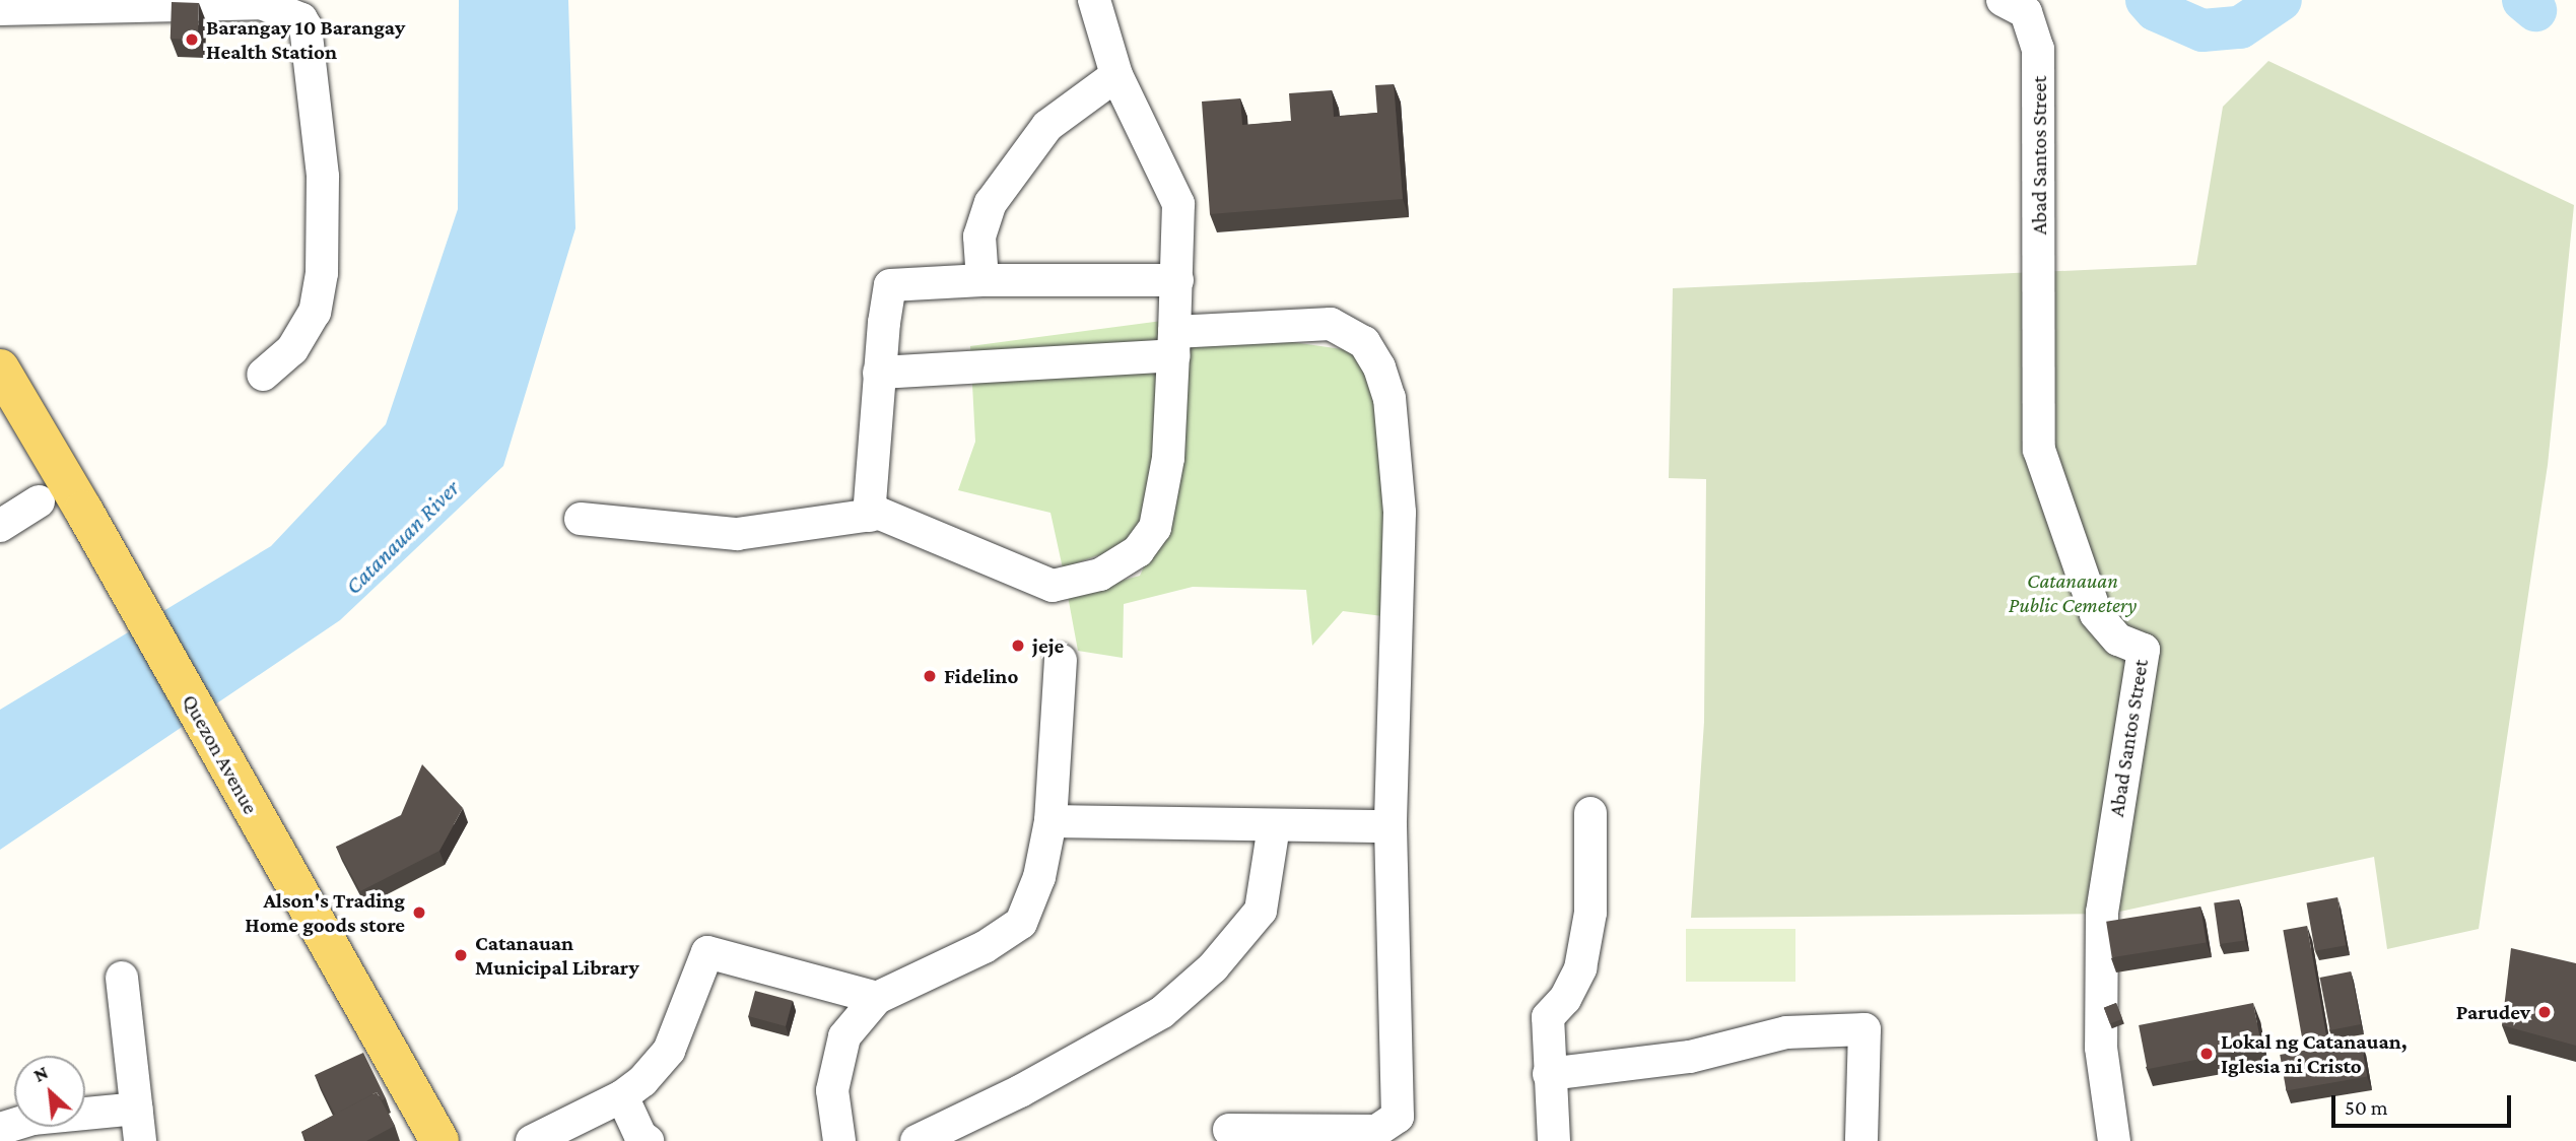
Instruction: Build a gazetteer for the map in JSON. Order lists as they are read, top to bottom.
{
  "streets": {
    "main road": ["Quezon Avenue"],
    "street": ["Abad Santos Street"]
  },
  "water": ["Catanauan River"],
  "parks": ["Catanauan Public Cemetery"],
  "places": [
    "Barangay 10 Barangay Health Station",
    "jeje",
    "Fidelino",
    "Alson's Trading Home goods store",
    "Catanauan Municipal Library",
    "Parudev",
    "Lokal ng Catanauan, Iglesia ni Cristo"
  ],
  "scale_bar": "50 m",
  "north": "top left"
}
